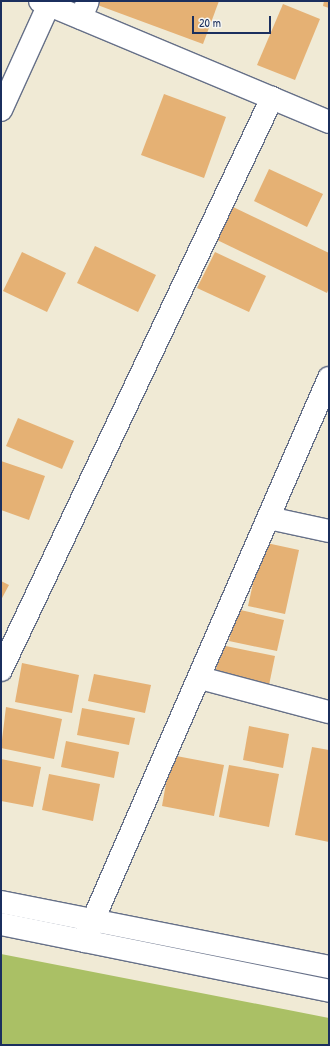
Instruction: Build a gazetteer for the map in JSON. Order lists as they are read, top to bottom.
{
  "scale_bar": "20 m"
}
